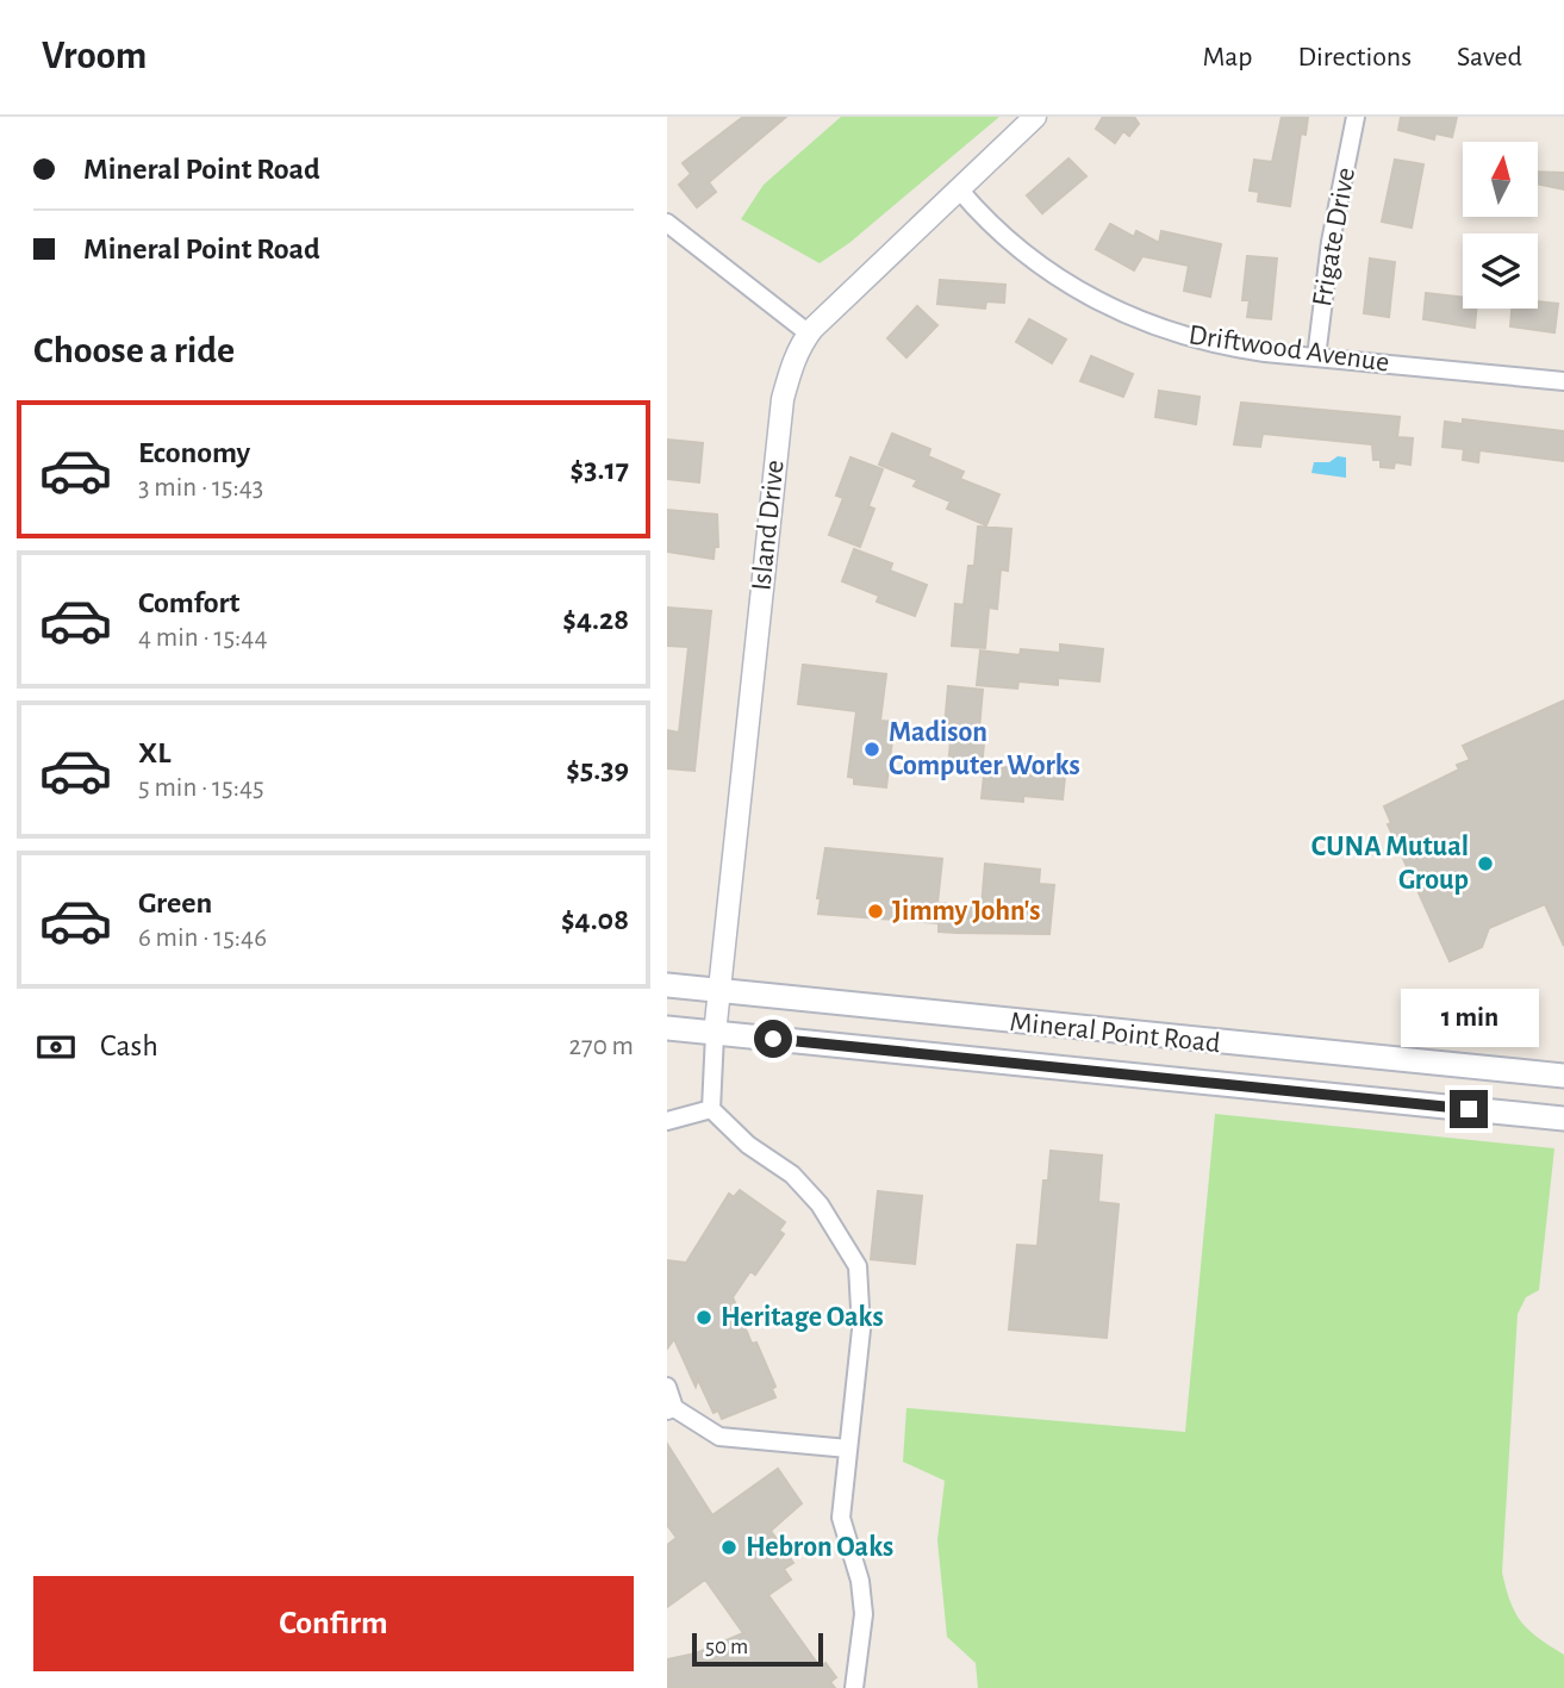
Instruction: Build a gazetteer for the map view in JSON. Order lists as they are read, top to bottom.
{
  "streets": {
    "main road": ["Mineral Point Road"],
    "street": ["Frigate Drive", "Driftwood Avenue", "Island Drive"]
  },
  "crossings": [
    ["Frigate Drive", "Driftwood Avenue"],
    ["Driftwood Avenue", "Island Drive"],
    ["Island Drive", "Mineral Point Road"]
  ],
  "places": [
    "Madison Computer Works",
    "CUNA Mutual Group",
    "Jimmy John's",
    "Heritage Oaks",
    "Hebron Oaks"
  ],
  "scale_bar": "50 m",
  "north": "top",
  "page": {
    "header": "Vroom",
    "nav": ["Map", "Directions", "Saved"],
    "banner": ["Mineral Point Road", "Mineral Point Road"],
    "heading": "Choose a ride",
    "list": [
      {
        "name": "Economy",
        "note": "3 min · 15:43",
        "value": "$3.17"
      },
      {
        "name": "Comfort",
        "note": "4 min · 15:44",
        "value": "$4.28"
      },
      {
        "name": "XL",
        "note": "5 min · 15:45",
        "value": "$5.39"
      },
      {
        "name": "Green",
        "note": "6 min · 15:46",
        "value": "$4.08"
      }
    ],
    "bubble": "1 min",
    "pay": ["Cash", "270 m"],
    "buttons": "Confirm",
    "scale": "50 m"
  }
}
